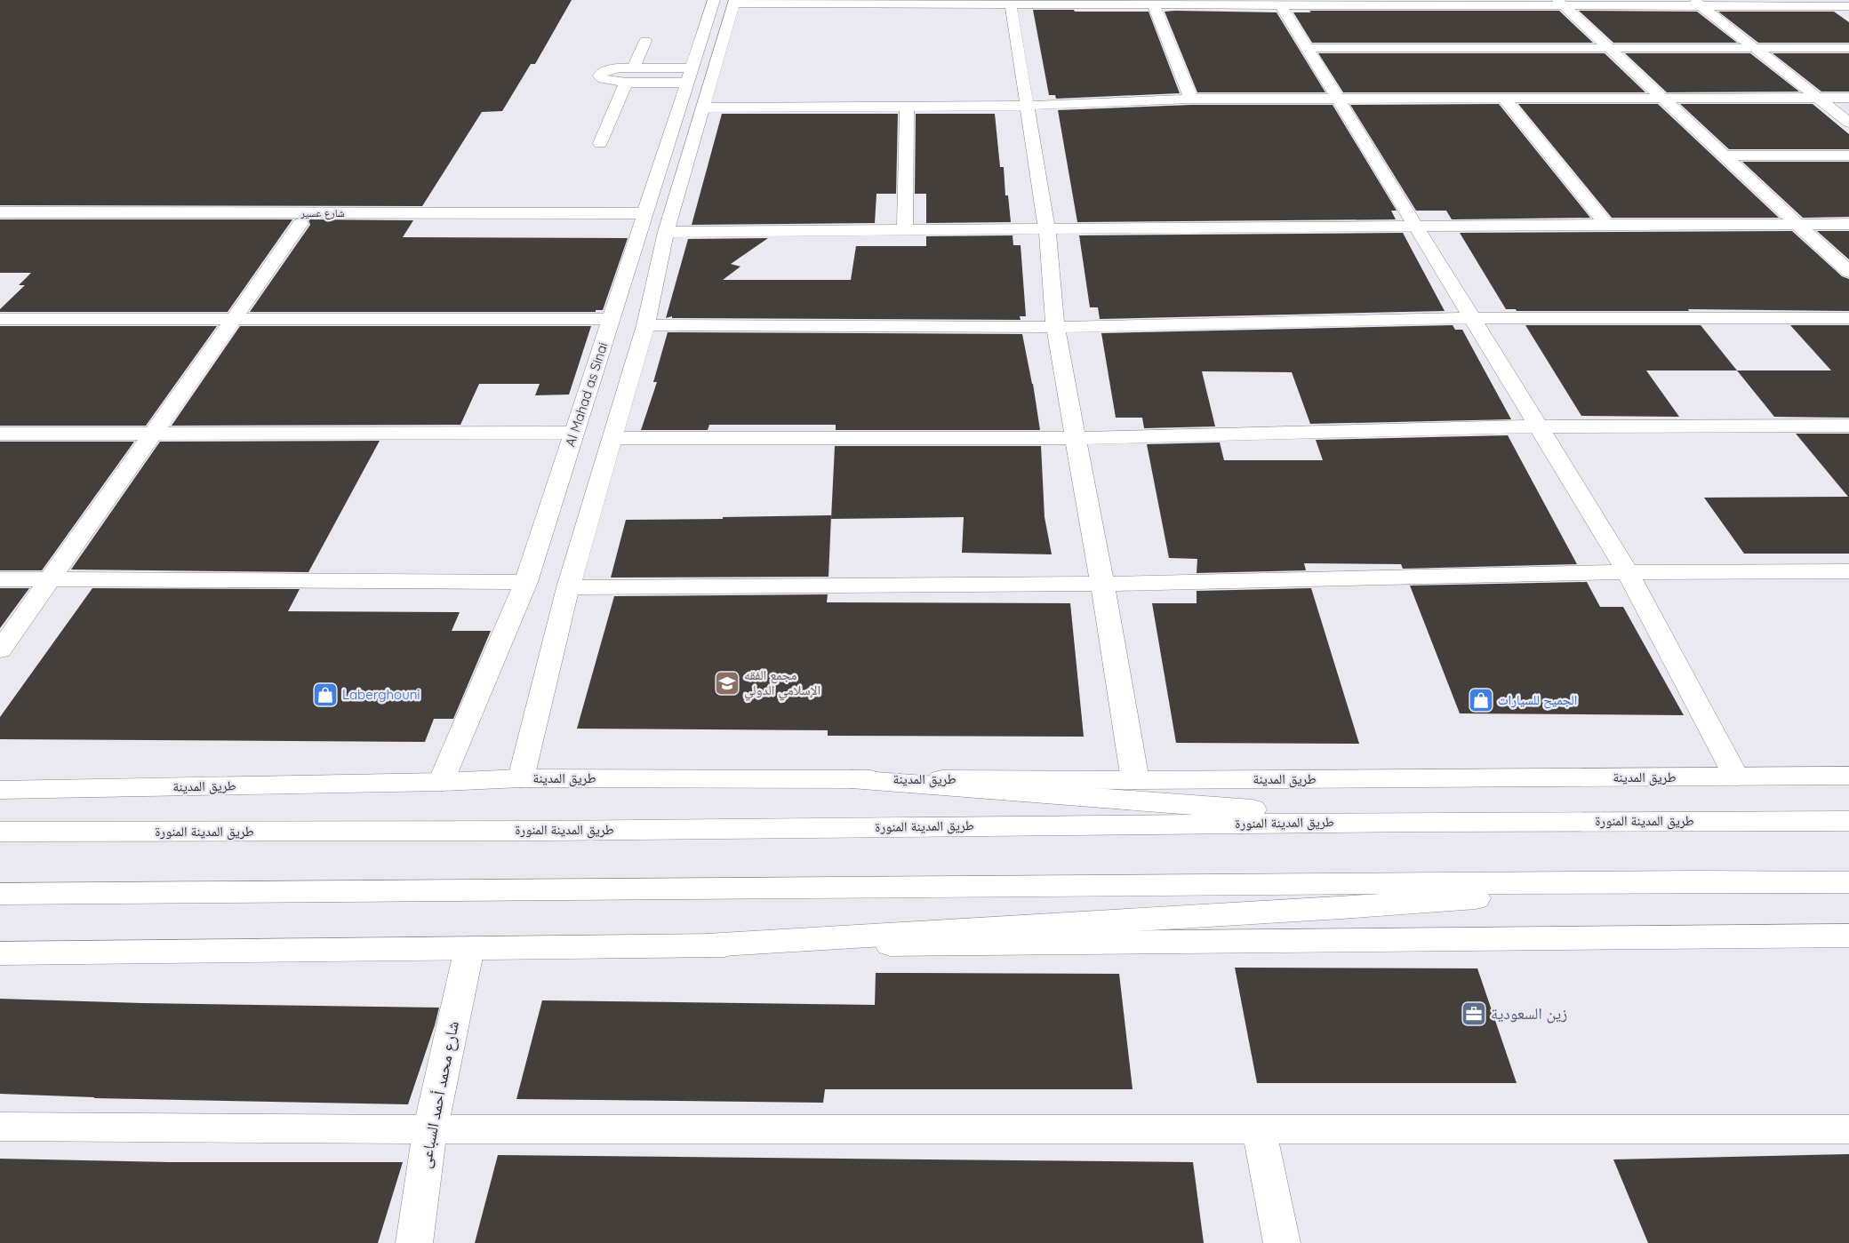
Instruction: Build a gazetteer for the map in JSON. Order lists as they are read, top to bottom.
{
  "streets": {
    "main road": [
      "شارع عسير",
      "Al Mahad as Sinai",
      "طريق المدينة",
      "طريق المدينة المنورة",
      "شارع محمد أحمد السباعى"
    ]
  },
  "crossings": [
    ["شارع عسير", "Al Mahad as Sinai"],
    ["Al Mahad as Sinai", "طريق المدينة"]
  ],
  "places": {
    "school or university": ["مجمع الفقه الإسلامي الدولي"],
    "shop": ["Laberghouni", "الجميح للسيارات"],
    "office": ["زين السعودية"]
  }
}
